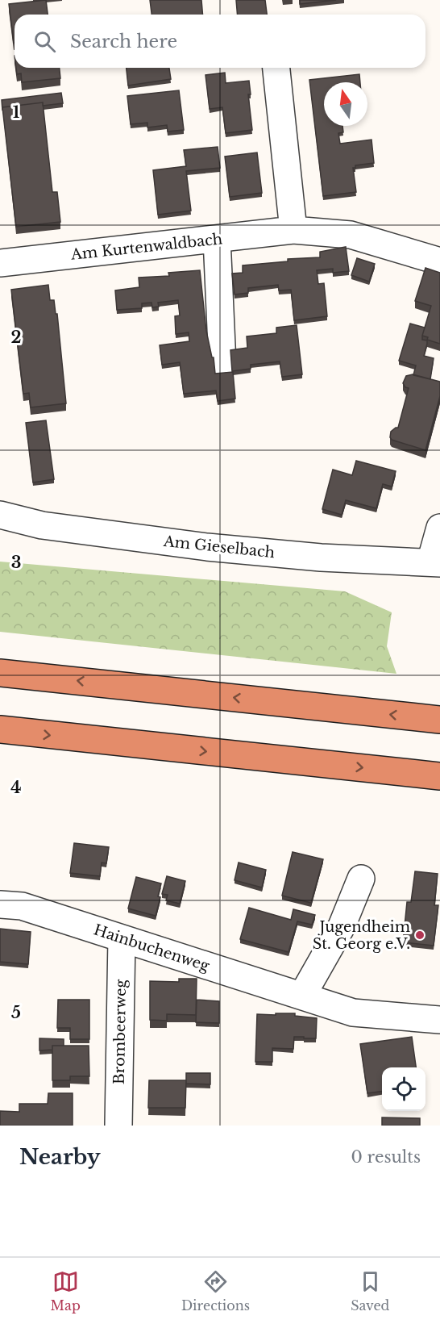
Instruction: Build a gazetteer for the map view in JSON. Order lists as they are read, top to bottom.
{
  "streets": {
    "street": [
      "Am Kurtenwaldbach",
      "Am Gieselbach",
      "Hainbuchenweg",
      "Brombeerweg"
    ]
  },
  "crossings": [
    ["Hainbuchenweg", "Brombeerweg"]
  ],
  "places": ["Jugendheim St. Georg e.V."],
  "north": "top",
  "page": {
    "search": "Search here",
    "heading": ["Nearby", "0 results"],
    "nav": ["Map", "Directions", "Saved"]
  },
  "grid": {
    "rows": [
      "1",
      "2",
      "3",
      "4",
      "5"
    ]
  }
}
